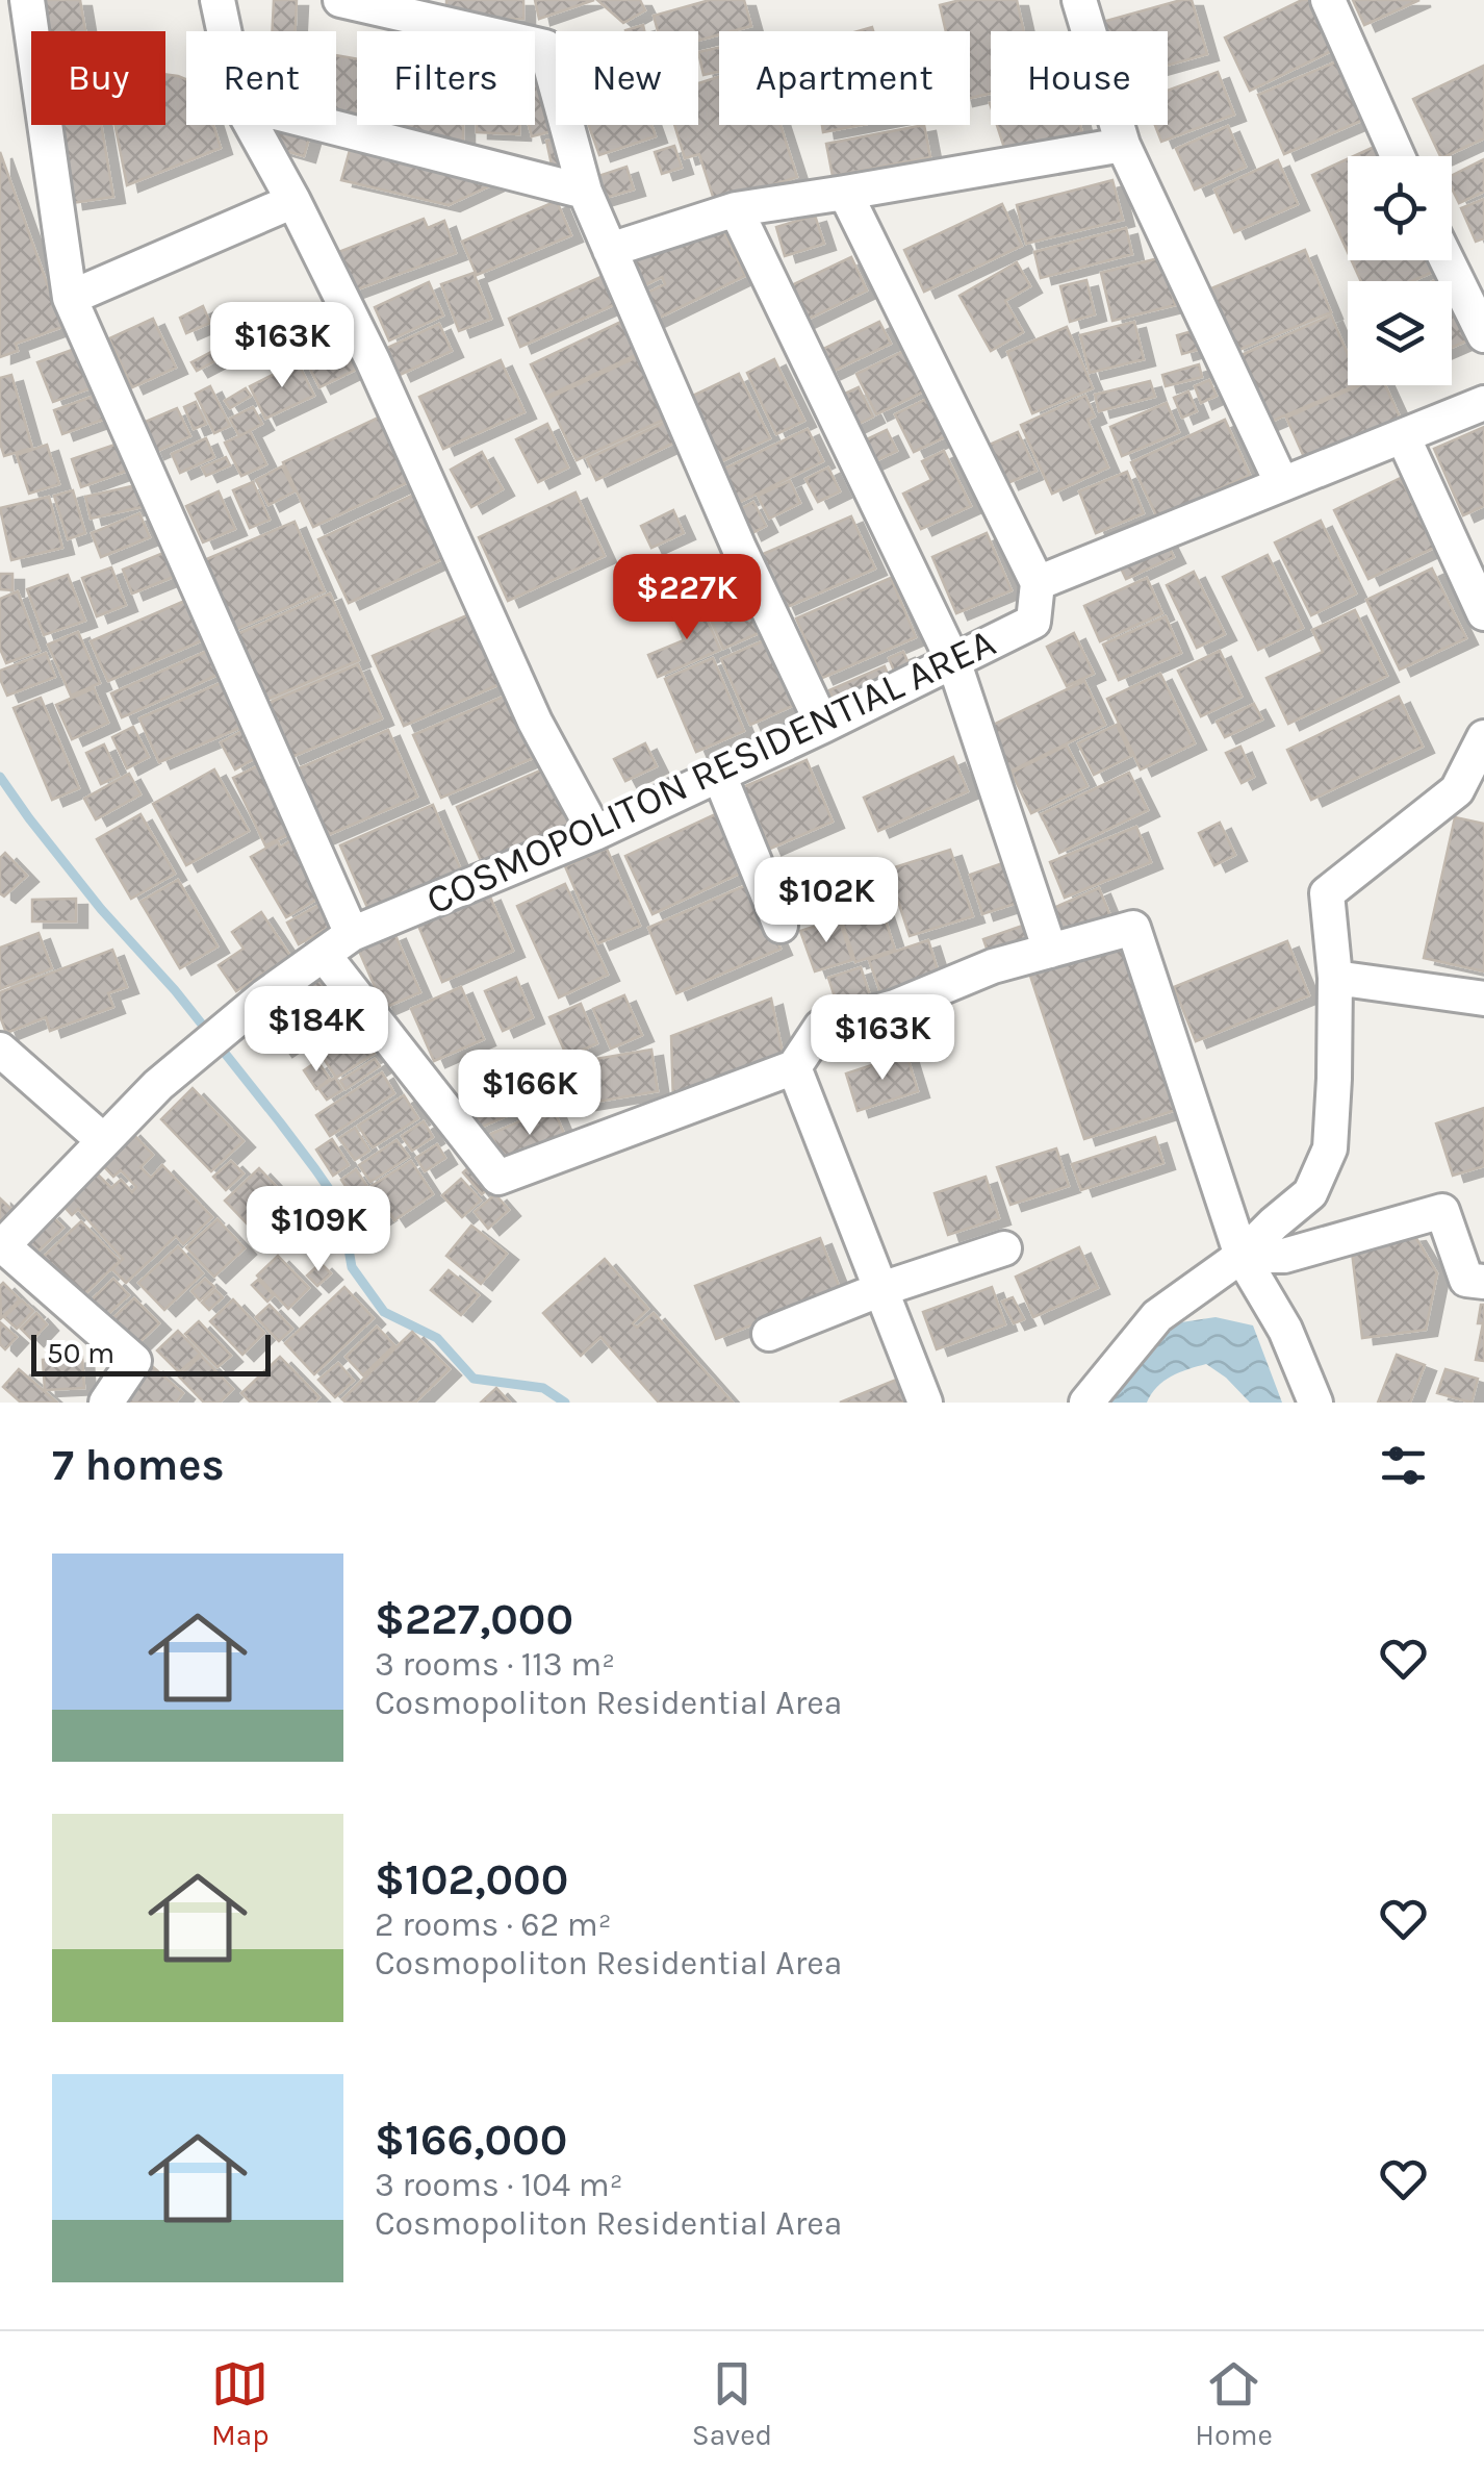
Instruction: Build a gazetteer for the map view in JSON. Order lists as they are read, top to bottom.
{
  "streets": {
    "street": ["COSMOPOLITON RESIDENTIAL AREA"]
  },
  "scale_bar": "50 m",
  "page": {
    "chip": [
      "Buy",
      "Rent",
      "Filters",
      "New",
      "Apartment",
      "House"
    ],
    "price": [
      "$163K",
      "$227K",
      "$102K",
      "$184K",
      "$163K",
      "$166K",
      "$109K"
    ],
    "scale": "50 m",
    "heading": "7 homes",
    "list": [
      {
        "name": "$227,000",
        "note": "3 rooms · 113 m² · Cosmopoliton Residential Area"
      },
      {
        "name": "$102,000",
        "note": "2 rooms · 62 m² · Cosmopoliton Residential Area"
      },
      {
        "name": "$166,000",
        "note": "3 rooms · 104 m² · Cosmopoliton Residential Area"
      }
    ],
    "tabs": ["Map", "Saved", "Home"]
  }
}
